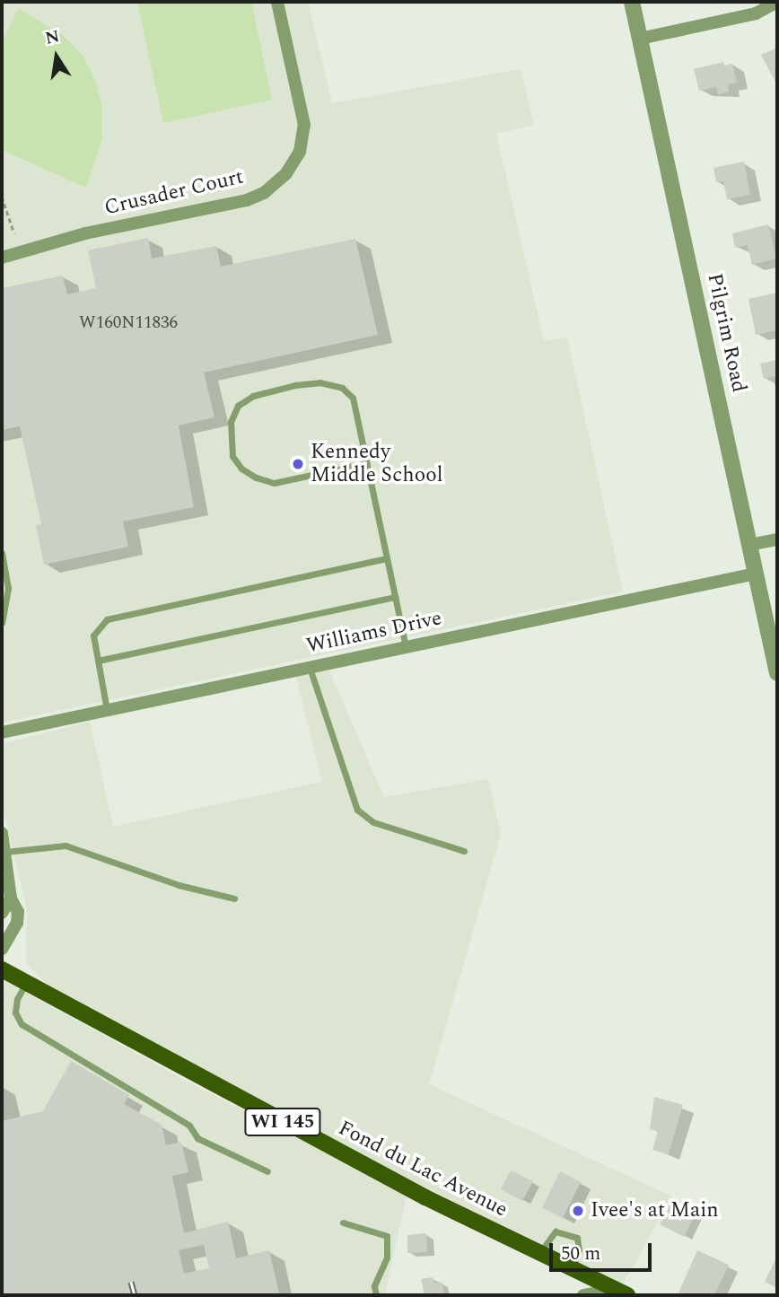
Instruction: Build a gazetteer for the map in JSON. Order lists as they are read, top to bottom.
{
  "streets": {
    "main road": ["WI 145", "Fond du Lac Avenue"],
    "street": ["Crusader Court", "Pilgrim Road", "Williams Drive"]
  },
  "crossings": [
    ["Pilgrim Road", "Williams Drive"]
  ],
  "places": ["Kennedy Middle School", "Ivee's at Main"],
  "house_numbers": ["W160N11836"],
  "scale_bar": "50 m",
  "north": "top"
}
